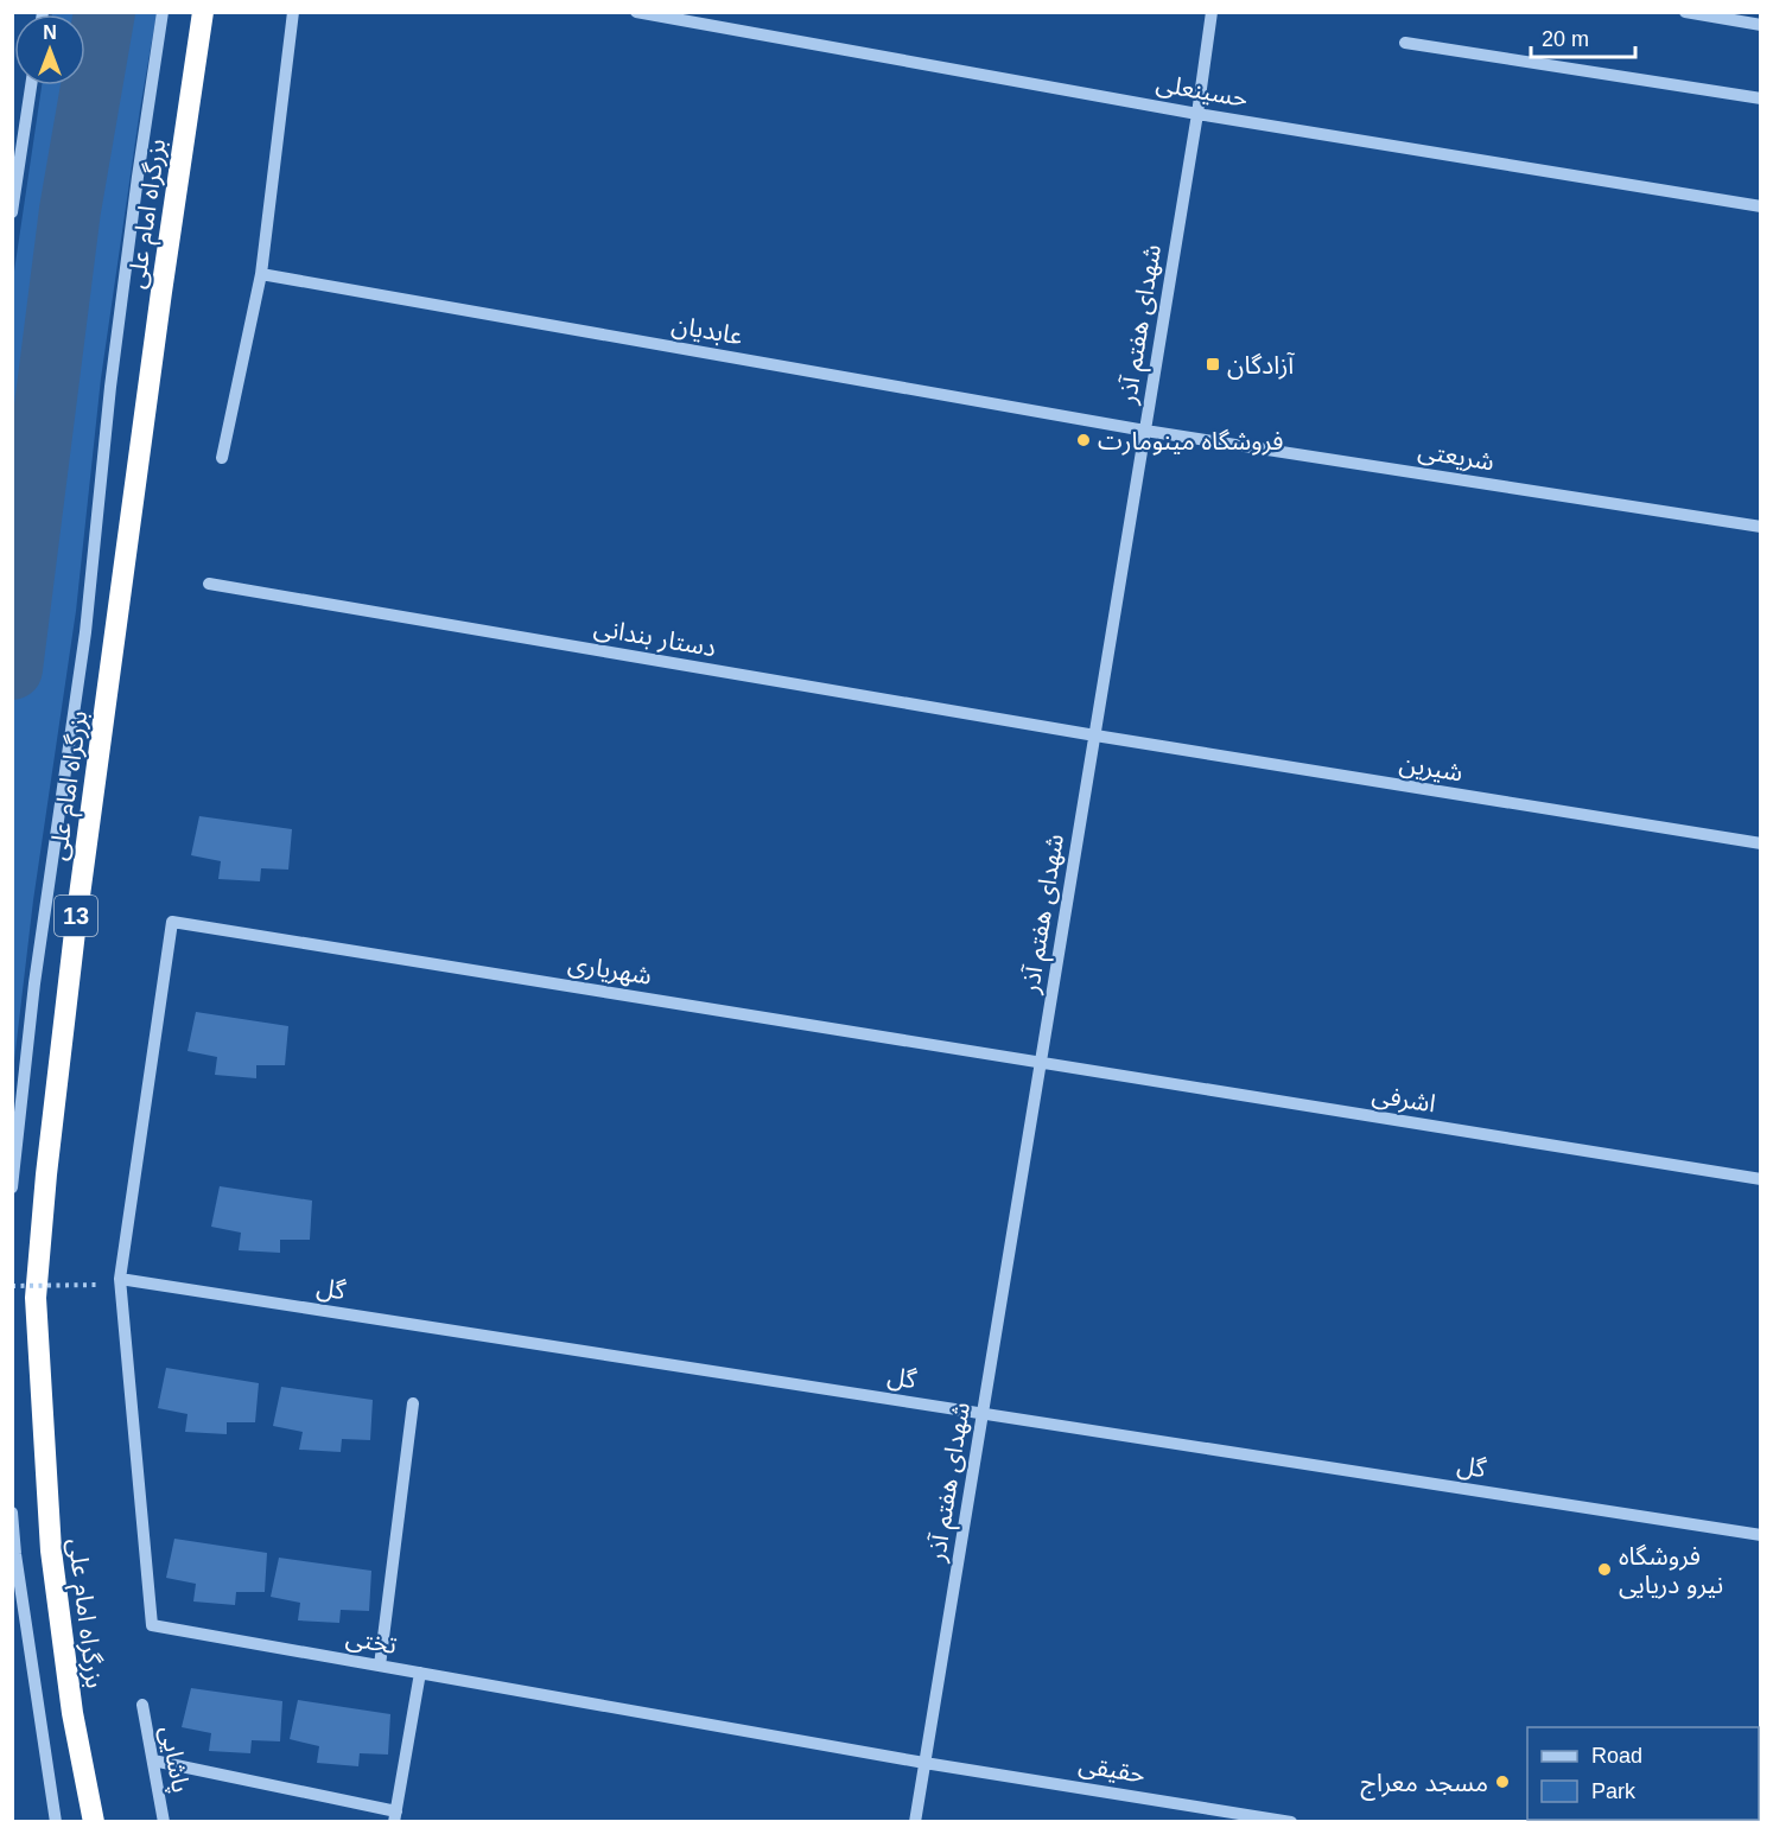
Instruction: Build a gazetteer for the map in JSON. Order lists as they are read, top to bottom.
{
  "streets": {
    "highway": ["بزرگراه امام علی", "13"],
    "street": [
      "حسینعلی",
      "شهدای هفتم آذر",
      "عابدیان",
      "شریعتی",
      "دستار بندانی",
      "شیرین",
      "شهریاری",
      "اشرفی",
      "گل",
      "تختی",
      "پاشایی",
      "حقیقی"
    ]
  },
  "crossings": [
    ["حسینعلی", "شهدای هفتم آذر"],
    ["شهدای هفتم آذر", "عابدیان"],
    ["شهدای هفتم آذر", "شریعتی"],
    ["شهدای هفتم آذر", "دستار بندانی"],
    ["شهدای هفتم آذر", "شیرین"],
    ["شهدای هفتم آذر", "شهریاری"],
    ["شهدای هفتم آذر", "اشرفی"],
    ["شهدای هفتم آذر", "گل"],
    ["شهدای هفتم آذر", "تختی"],
    ["شهدای هفتم آذر", "حقیقی"],
    ["عابدیان", "شریعتی"],
    ["دستار بندانی", "شیرین"],
    ["شهریاری", "اشرفی"],
    ["شهریاری", "گل"],
    ["شهریاری", "تختی"],
    ["گل", "تختی"],
    ["تختی", "حقیقی"]
  ],
  "places": {
    "transit": ["آزادگان"],
    "other": ["فروشگاه مینومارت", "فروشگاه نیرو دریایی", "مسجد معراج"]
  },
  "legend": ["Road", "Park"],
  "scale_bar": "20 m",
  "north": "top"
}
